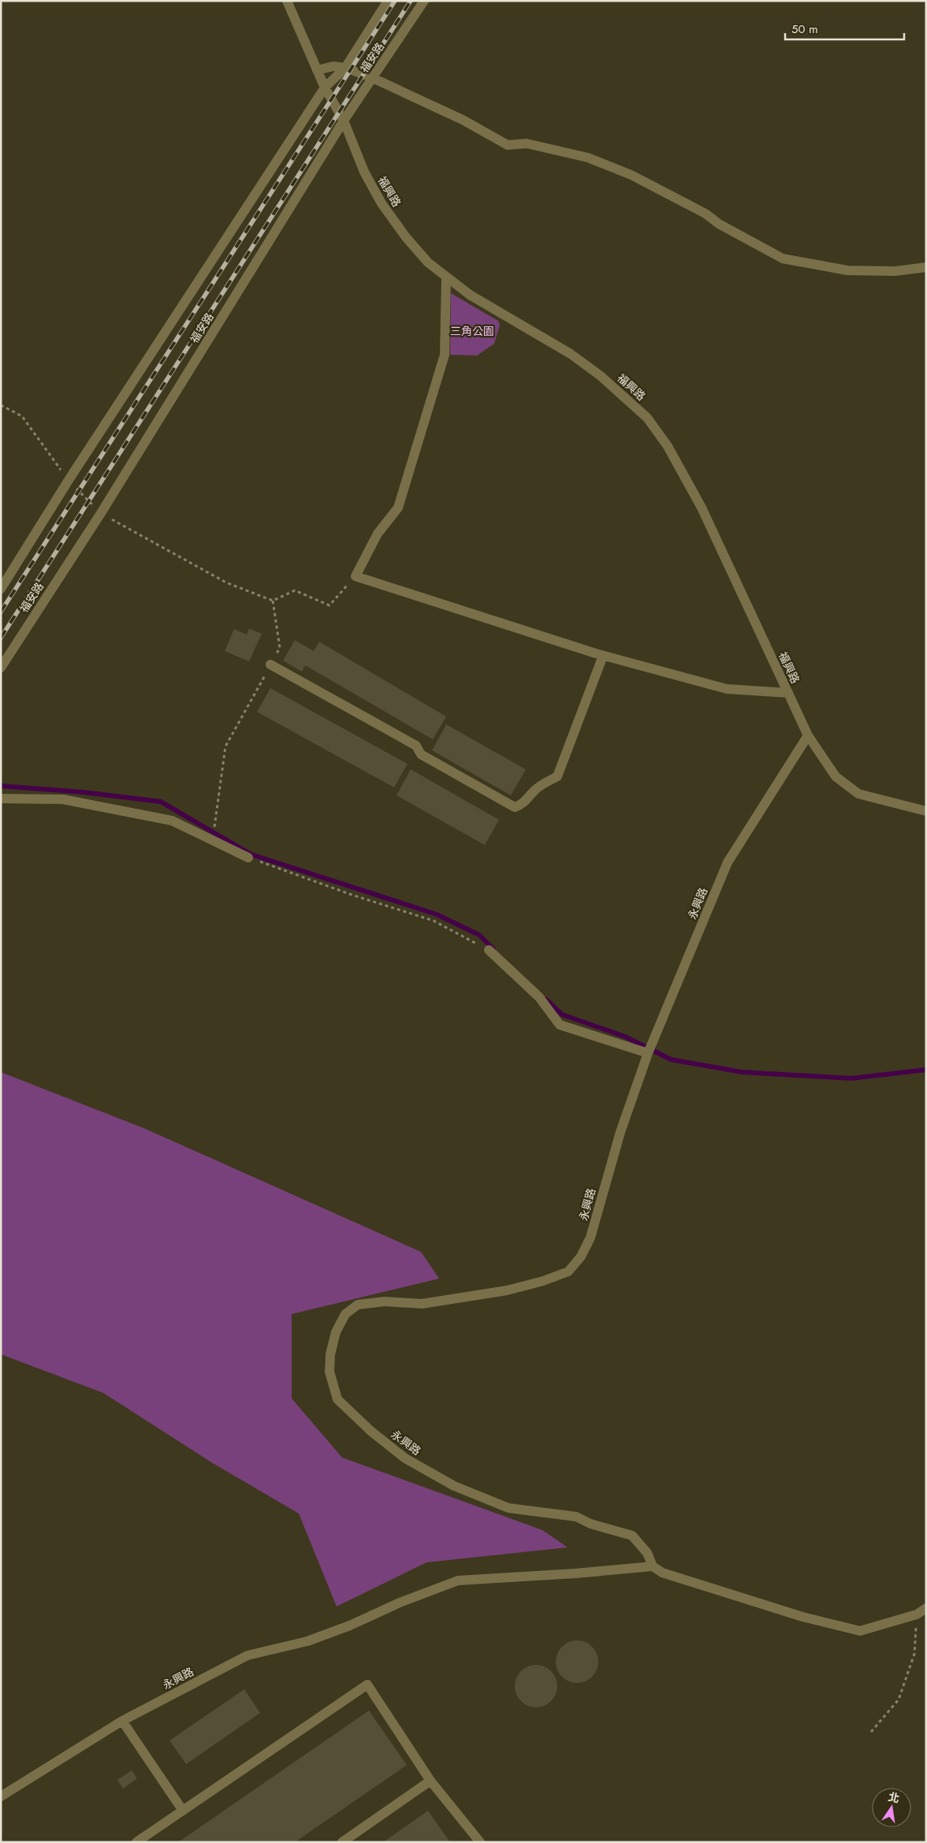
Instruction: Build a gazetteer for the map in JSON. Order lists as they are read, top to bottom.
{
  "streets": {
    "street": ["福安路", "福興路", "永興路"]
  },
  "crossings": [
    ["福安路", "福興路"],
    ["福興路", "永興路"]
  ],
  "parks": ["三角公園"],
  "scale_bar": "50 m",
  "north": "top"
}
